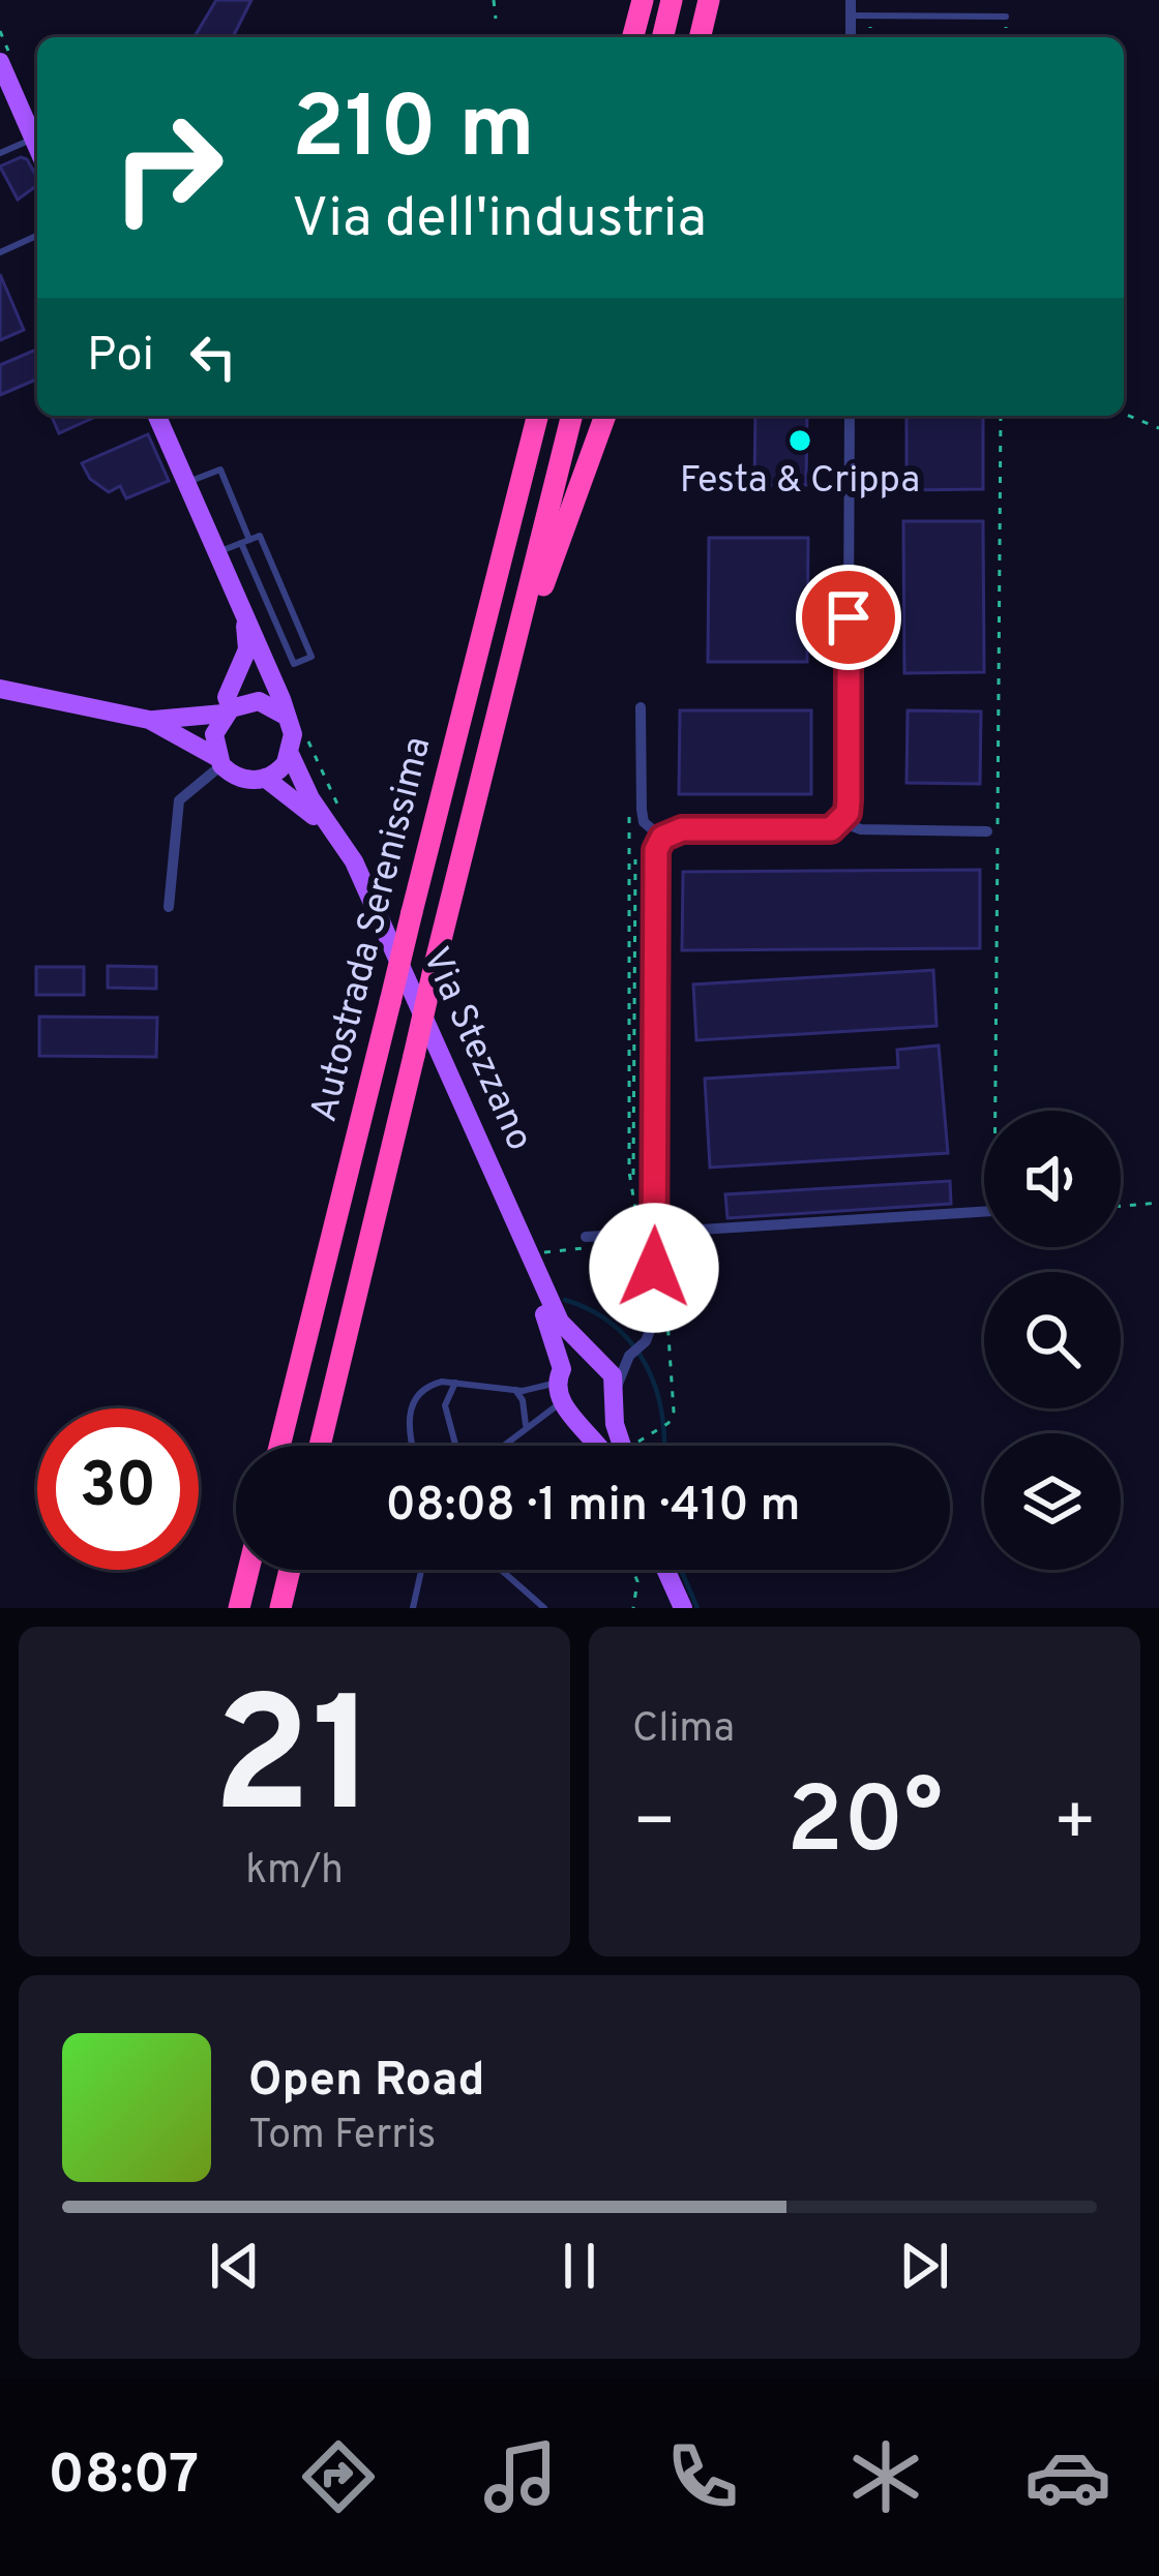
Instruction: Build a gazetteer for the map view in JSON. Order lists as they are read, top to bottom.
{
  "streets": {
    "highway": ["Autostrada Serenissima"],
    "main road": ["Via Stezzano"]
  },
  "places": ["Festa & Crippa"],
  "page": {
    "turn": ["210 m", "Via dell'industria"],
    "then": "Poi",
    "limit": "30",
    "trip": "08:08 · 1 min · 410 m",
    "tile": [
      ["21", "km/h"],
      "Clima"
    ],
    "heat": ["−", "20°", "+"],
    "song": ["Open Road", "Tom Ferris"],
    "tabs": "08:07"
  }
}
